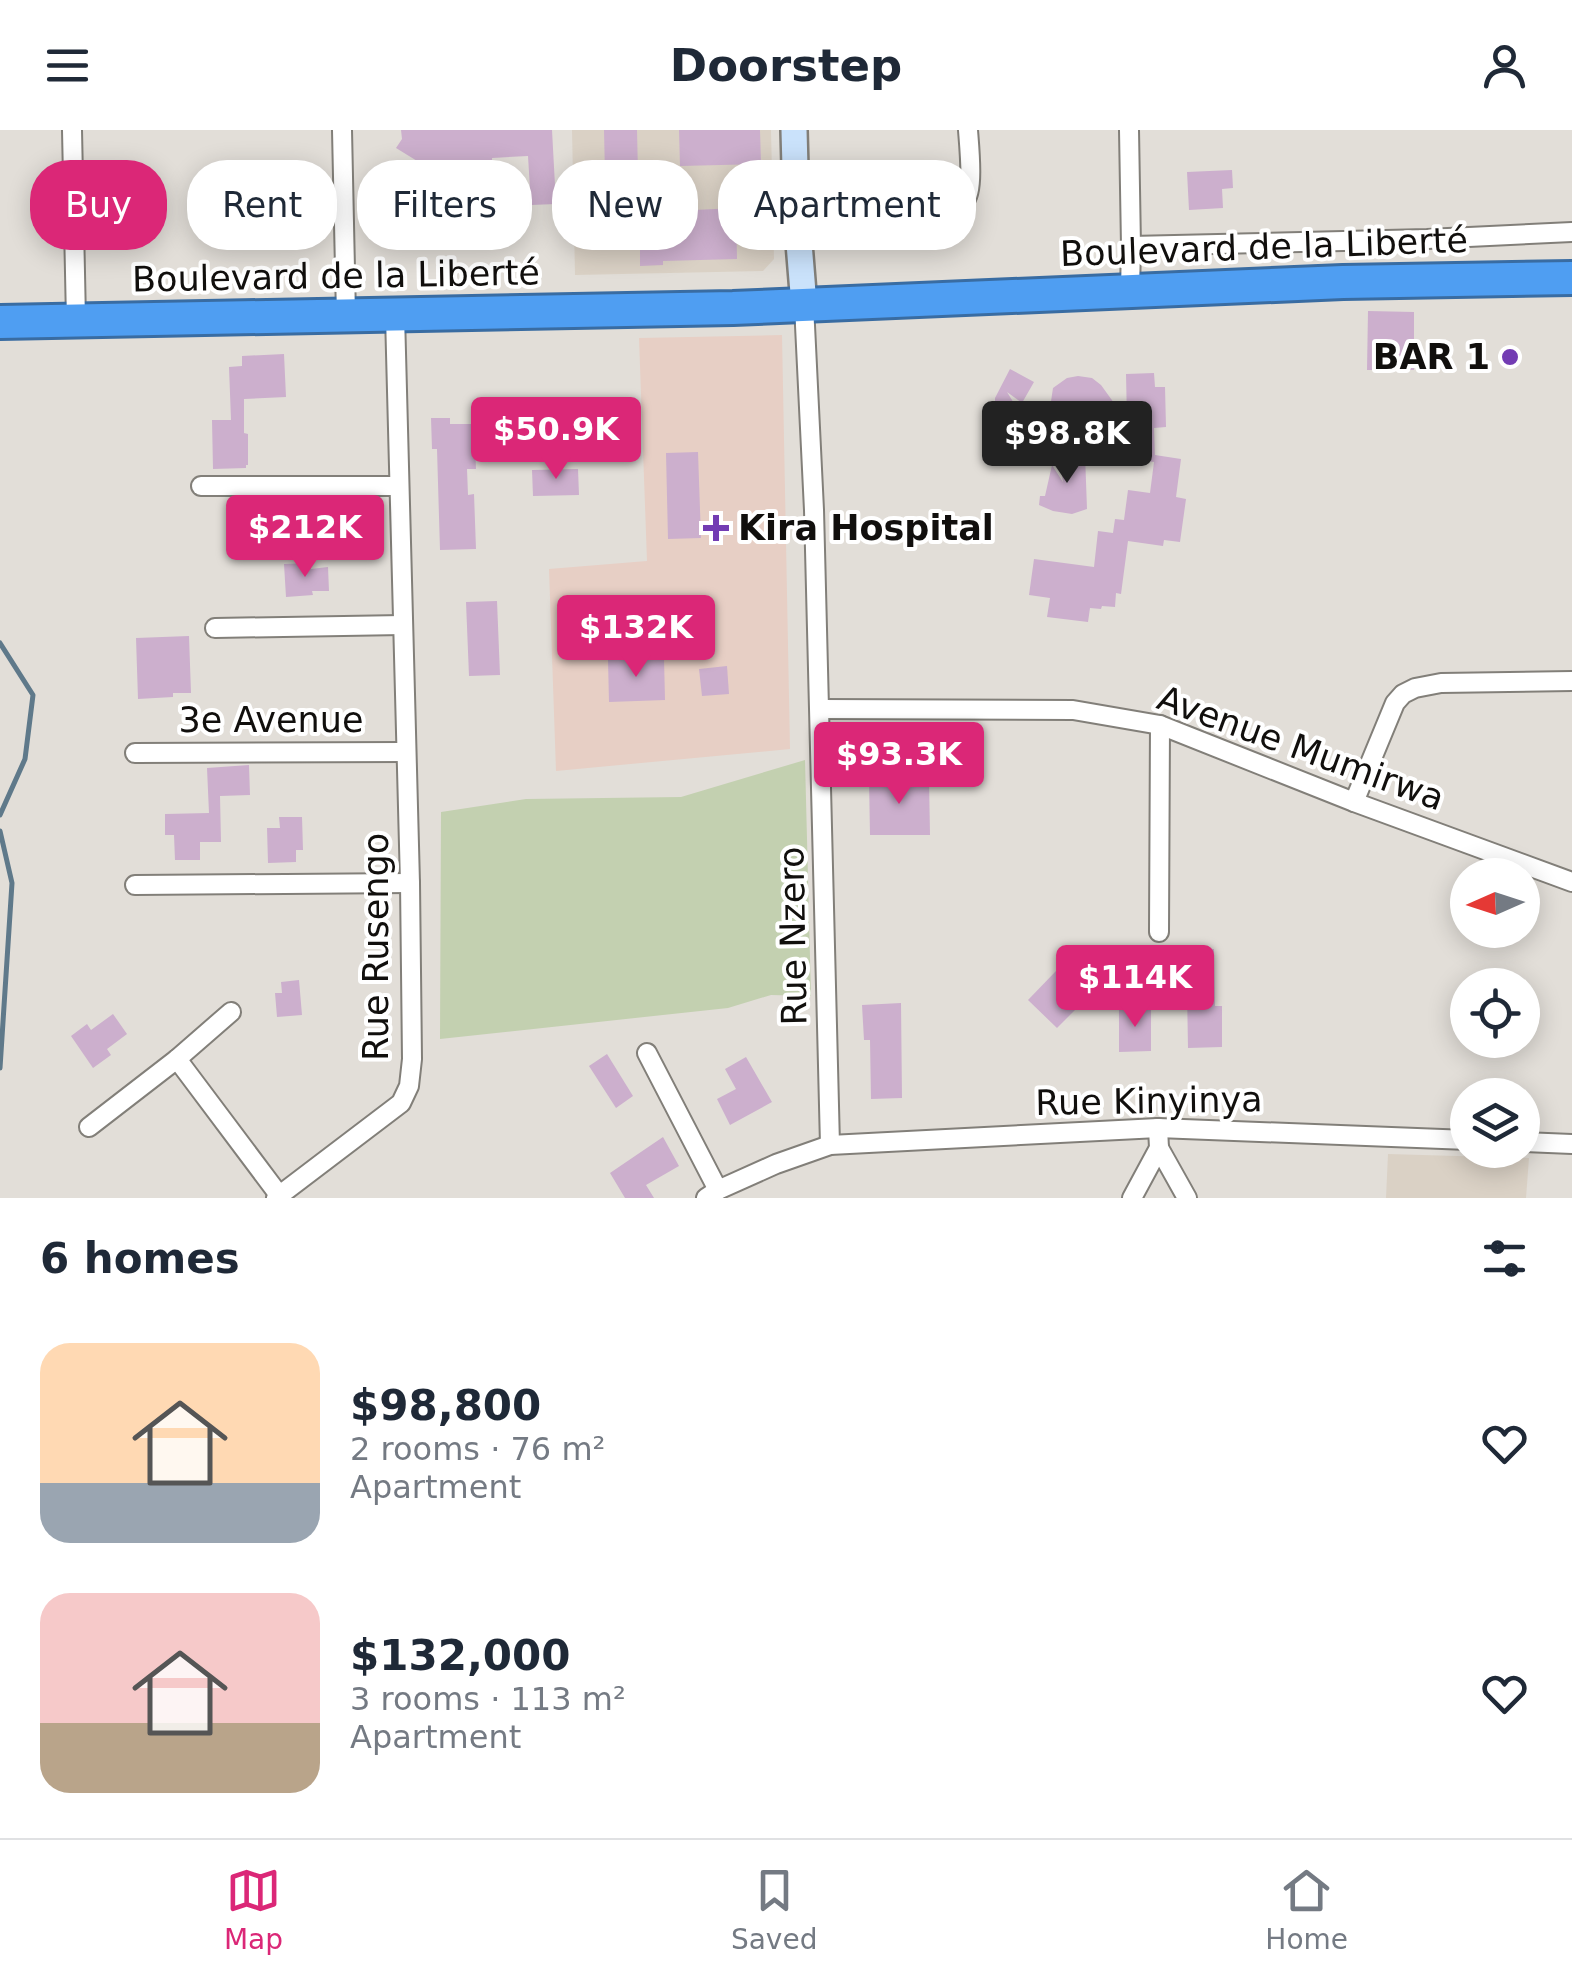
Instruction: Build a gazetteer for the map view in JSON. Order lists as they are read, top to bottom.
{
  "streets": {
    "highway": ["Boulevard de la Liberté"],
    "street": [
      "3e Avenue",
      "Avenue Mumirwa",
      "Rue Nzero",
      "Rue Rusengo",
      "Rue Kinyinya"
    ]
  },
  "crossings": [
    ["Boulevard de la Liberté", "Rue Nzero"],
    ["Boulevard de la Liberté", "Rue Rusengo"],
    ["3e Avenue", "Rue Rusengo"],
    ["Avenue Mumirwa", "Rue Nzero"],
    ["Rue Nzero", "Rue Kinyinya"]
  ],
  "places": {
    "other": ["BAR 1"],
    "health": ["Kira Hospital"]
  },
  "north": "left",
  "page": {
    "header": "Doorstep",
    "chip": [
      "Buy",
      "Rent",
      "Filters",
      "New",
      "Apartment"
    ],
    "price": [
      "$50.9K",
      "$98.8K",
      "$212K",
      "$132K",
      "$93.3K",
      "$114K"
    ],
    "heading": "6 homes",
    "list": [
      {
        "name": "$98,800",
        "note": "2 rooms · 76 m² · Apartment"
      },
      {
        "name": "$132,000",
        "note": "3 rooms · 113 m² · Apartment"
      }
    ],
    "tabs": ["Map", "Saved", "Home"]
  }
}
